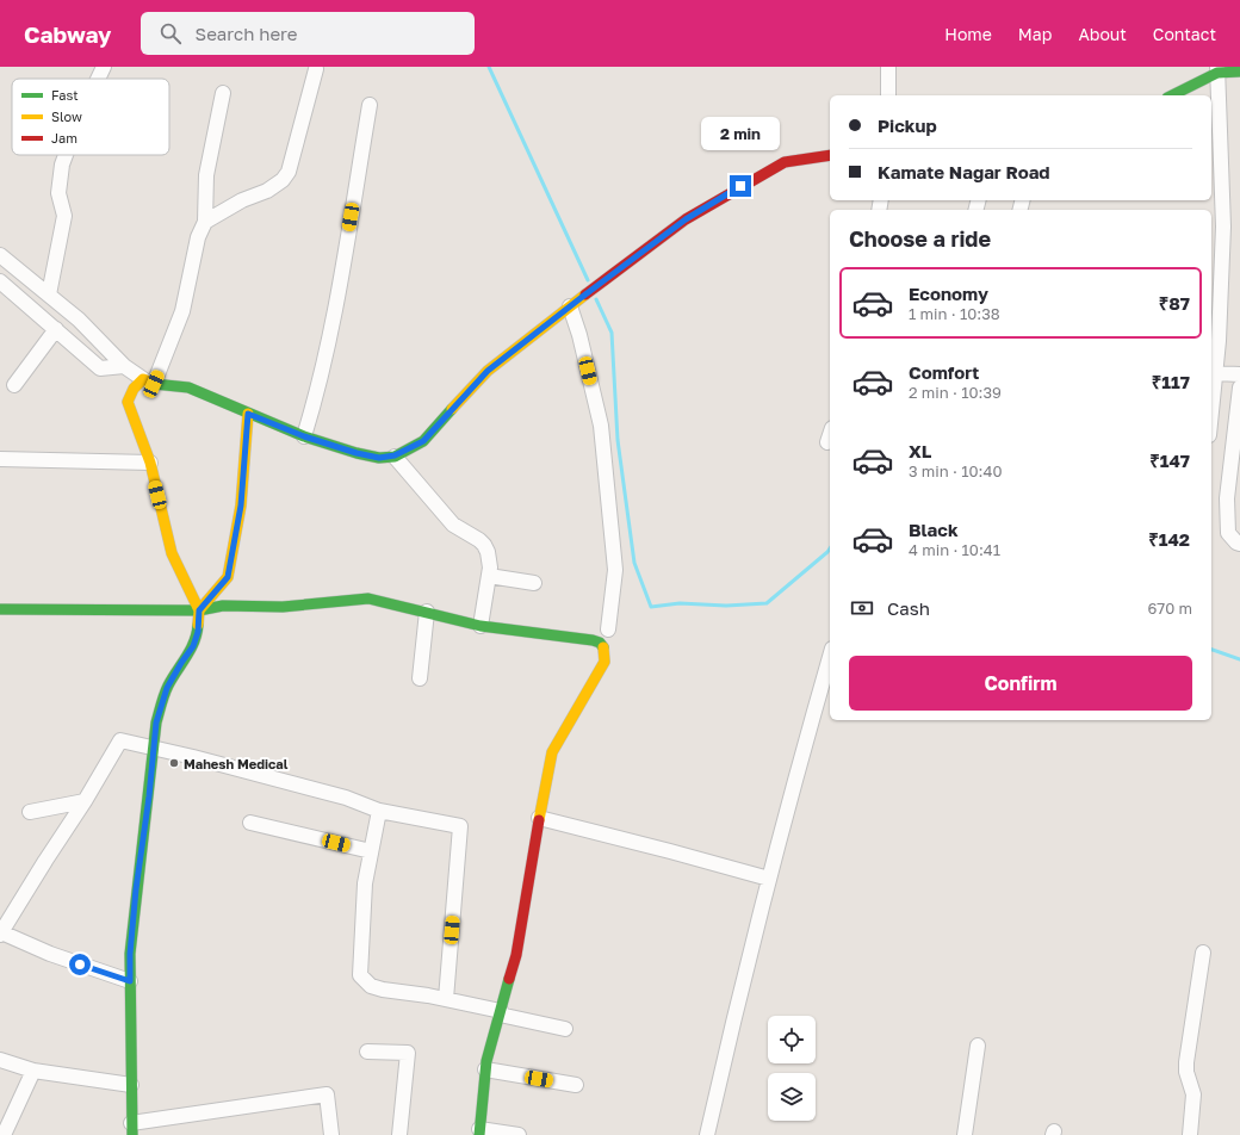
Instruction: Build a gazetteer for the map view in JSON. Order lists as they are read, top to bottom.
{
  "places": ["Mahesh Medical"],
  "legend": ["Fast", "Slow", "Jam"],
  "page": {
    "header": "Cabway",
    "search": "Search here",
    "nav": [
      "Home",
      "Map",
      "About",
      "Contact"
    ],
    "banner": ["Pickup", "Kamate Nagar Road"],
    "bubble": "2 min",
    "heading": "Choose a ride",
    "list": [
      {
        "name": "Economy",
        "note": "1 min · 10:38",
        "value": "₹87"
      },
      {
        "name": "Comfort",
        "note": "2 min · 10:39",
        "value": "₹117"
      },
      {
        "name": "XL",
        "note": "3 min · 10:40",
        "value": "₹147"
      },
      {
        "name": "Black",
        "note": "4 min · 10:41",
        "value": "₹142"
      }
    ],
    "pay": ["Cash", "670 m"],
    "buttons": "Confirm"
  }
}
